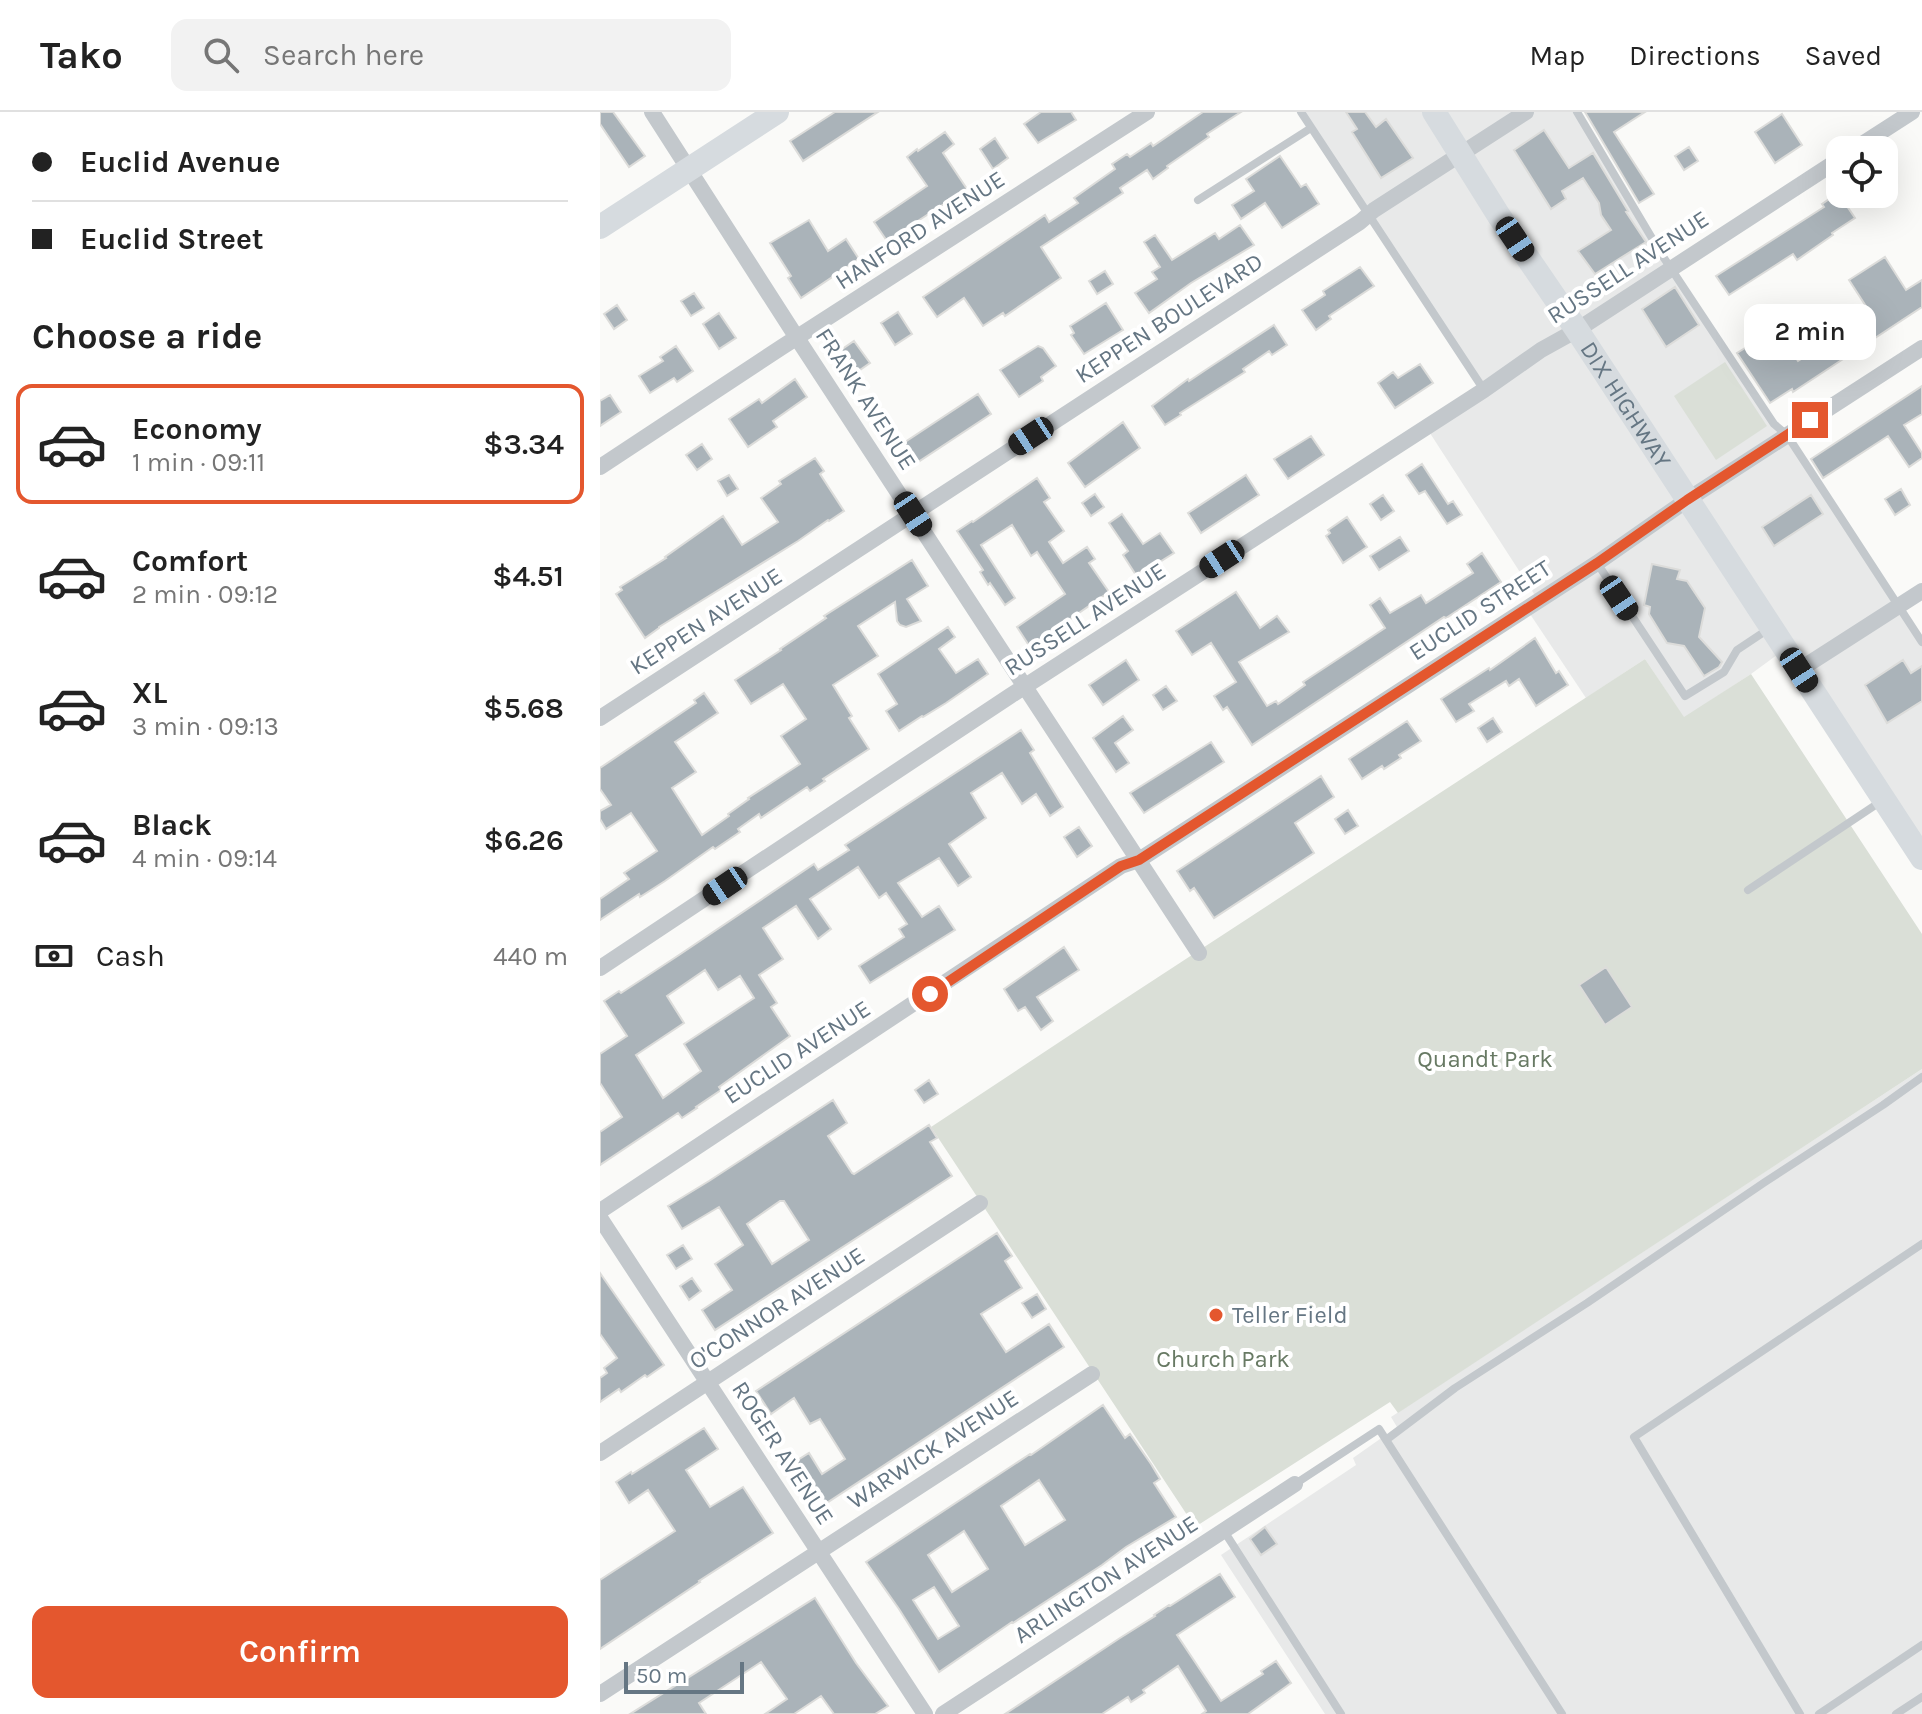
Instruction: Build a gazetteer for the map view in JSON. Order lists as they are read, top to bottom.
{
  "streets": {
    "main road": ["DIX HIGHWAY"],
    "street": [
      "HANFORD AVENUE",
      "RUSSELL AVENUE",
      "KEPPEN BOULEVARD",
      "FRANK AVENUE",
      "EUCLID STREET",
      "KEPPEN AVENUE",
      "EUCLID AVENUE",
      "O'CONNOR AVENUE",
      "WARWICK AVENUE",
      "ROGER AVENUE",
      "ARLINGTON AVENUE"
    ]
  },
  "crossings": [
    ["HANFORD AVENUE", "FRANK AVENUE"],
    ["RUSSELL AVENUE", "FRANK AVENUE"],
    ["RUSSELL AVENUE", "DIX HIGHWAY"],
    ["KEPPEN BOULEVARD", "FRANK AVENUE"],
    ["KEPPEN BOULEVARD", "DIX HIGHWAY"],
    ["KEPPEN BOULEVARD", "KEPPEN AVENUE"],
    ["FRANK AVENUE", "EUCLID STREET"],
    ["DIX HIGHWAY", "EUCLID STREET"],
    ["EUCLID STREET", "EUCLID AVENUE"],
    ["O'CONNOR AVENUE", "ROGER AVENUE"],
    ["WARWICK AVENUE", "ROGER AVENUE"]
  ],
  "parks": ["Quandt Park", "Church Park"],
  "places": ["Teller Field"],
  "scale_bar": "50 m",
  "page": {
    "header": "Tako",
    "search": "Search here",
    "nav": ["Map", "Directions", "Saved"],
    "banner": ["Euclid Avenue", "Euclid Street"],
    "heading": "Choose a ride",
    "bubble": "2 min",
    "list": [
      {
        "name": "Economy",
        "note": "1 min · 09:11",
        "value": "$3.34"
      },
      {
        "name": "Comfort",
        "note": "2 min · 09:12",
        "value": "$4.51"
      },
      {
        "name": "XL",
        "note": "3 min · 09:13",
        "value": "$5.68"
      },
      {
        "name": "Black",
        "note": "4 min · 09:14",
        "value": "$6.26"
      }
    ],
    "pay": ["Cash", "440 m"],
    "buttons": "Confirm",
    "scale": "50 m"
  }
}
